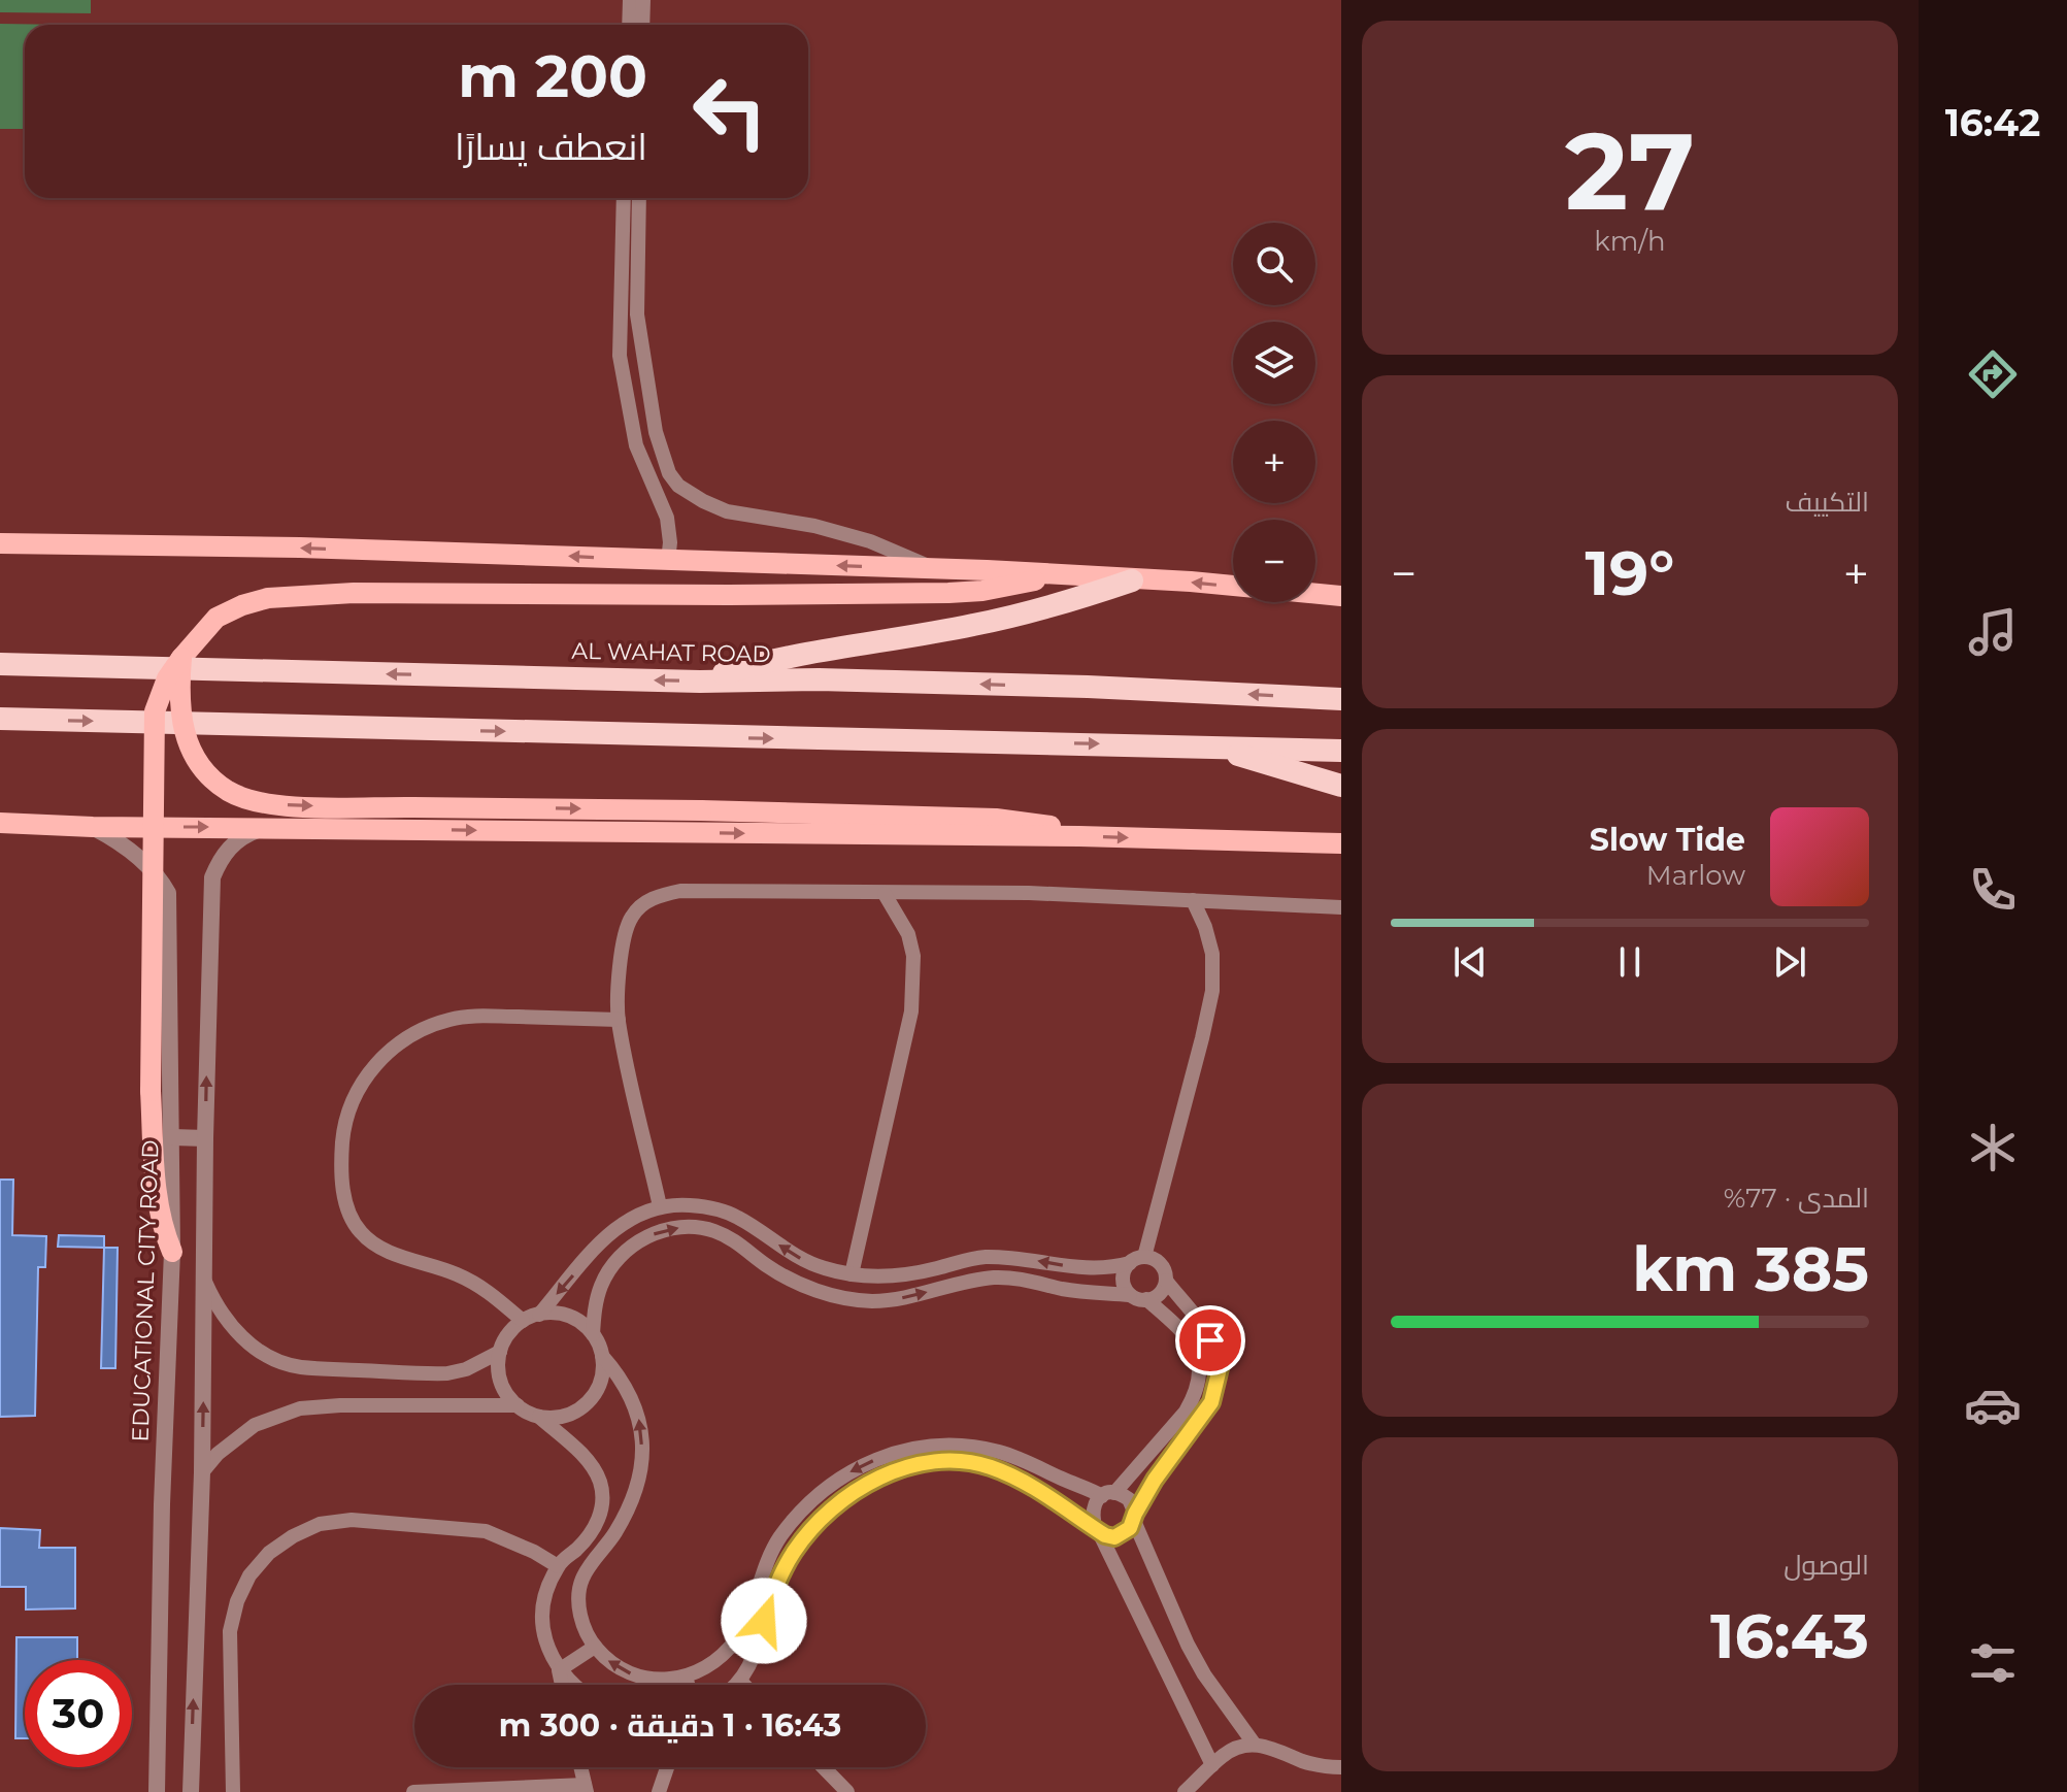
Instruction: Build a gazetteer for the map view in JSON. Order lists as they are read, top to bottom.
{
  "streets": {
    "highway": ["AL WAHAT ROAD"],
    "street": ["EDUCATIONAL CITY ROAD"]
  },
  "page": {
    "tabs": "16:42",
    "tile": [
      ["27", "km/h"],
      "التكييف",
      ["المدى · 77%", "385 km"],
      ["الوصول", "16:43"]
    ],
    "turn": ["200 m", "انعطف يسارًا"],
    "map_buttons": ["+", "−"],
    "heat": ["−", "19°", "+"],
    "song": ["Slow Tide", "Marlow"],
    "limit": "30",
    "trip": "16:43 · 1 دقيقة · 300 m"
  }
}
